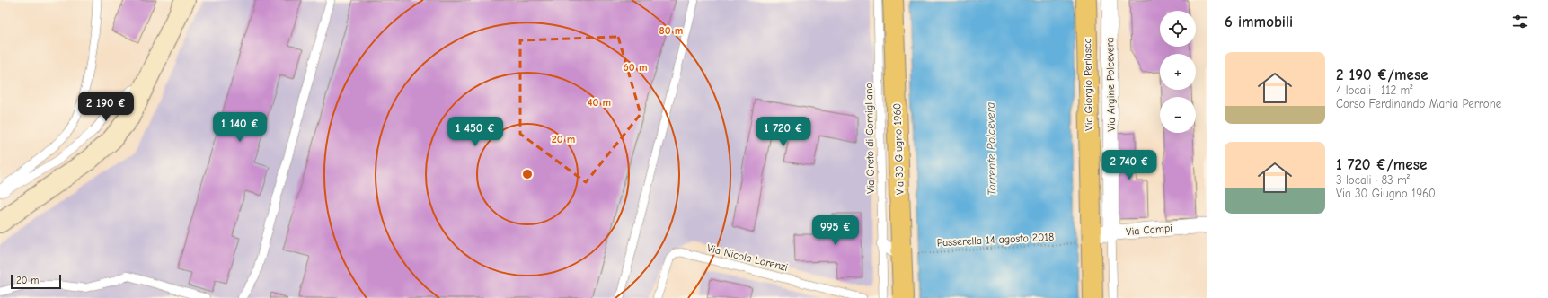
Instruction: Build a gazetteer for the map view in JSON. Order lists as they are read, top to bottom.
{
  "streets": {
    "main road": ["Via Giorgio Perlasca", "Via 30 Giugno 1960"],
    "street": ["Via Argine Polcevera", "Via Campi"],
    "lane": ["Via Greto di Cornigliano", "Via Nicola Lorenzi"],
    "path": ["Passerella 14 agosto 2018"]
  },
  "crossings": [
    ["Via Giorgio Perlasca", "Via Campi"],
    ["Via Giorgio Perlasca", "Passerella 14 agosto 2018"],
    ["Via Argine Polcevera", "Via Campi"],
    ["Via 30 Giugno 1960", "Passerella 14 agosto 2018"],
    ["Via Campi", "Passerella 14 agosto 2018"]
  ],
  "water": ["Torrente Polcevera"],
  "scale_bar": "20 m",
  "page": {
    "heading": "6 immobili",
    "map_buttons": ["+", "−"],
    "list": [
      {
        "name": "2 190 €/mese",
        "note": "4 locali · 112 m² · Corso Ferdinando Maria Perrone"
      },
      {
        "name": "1 720 €/mese",
        "note": "3 locali · 83 m² · Via 30 Giugno 1960"
      }
    ],
    "price": [
      "2 190 €",
      "1 140 €",
      "1 450 €",
      "1 720 €",
      "2 740 €",
      "995 €"
    ],
    "scale": "20 m"
  },
  "rings": [
    "80 m",
    "60 m",
    "40 m",
    "20 m"
  ]
}
